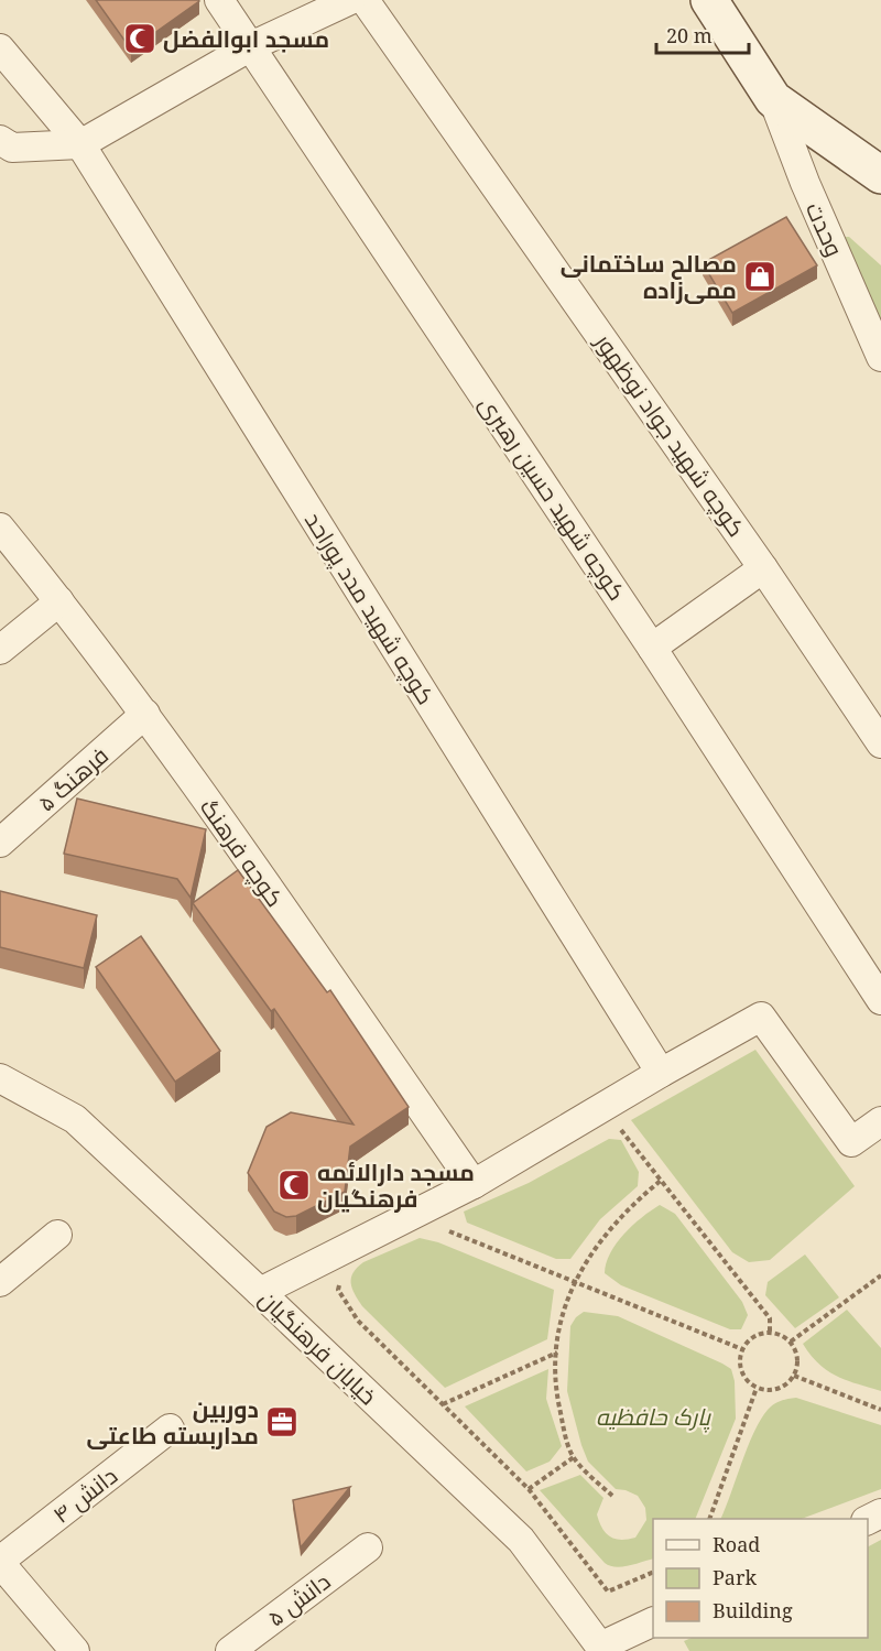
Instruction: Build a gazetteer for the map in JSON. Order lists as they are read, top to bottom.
{
  "streets": {
    "street": [
      "وحدت",
      "کوچه شهید جواد نوظهور",
      "کوچه شهید حسین رهبری",
      "کوچه شهید مدد پوراحد",
      "فرهنگ ۵",
      "کوچه فرهنگ",
      "خیابان فرهنگیان",
      "دانش ۴",
      "دانش ۵"
    ]
  },
  "crossings": [
    ["فرهنگ ۵", "کوچه فرهنگ"]
  ],
  "parks": ["پارک حافظیه"],
  "places": {
    "mosque": ["مسجد ابوالفضل", "مسجد دارالائمه فرهنگیان"],
    "shop": ["مصالح ساختمانی ممی‌زاده"],
    "office": ["دوربین مداربسته طاعتی"]
  },
  "legend": ["Road", "Park", "Building"],
  "scale_bar": "20 m"
}
